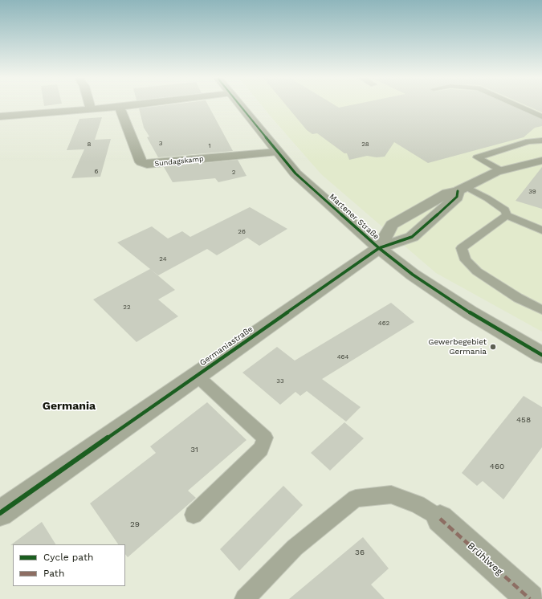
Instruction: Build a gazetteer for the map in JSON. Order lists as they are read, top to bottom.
{
  "streets": {
    "street": [
      "Sundagskamp",
      "Martener Straße",
      "Germaniastraße",
      "Brühlweg"
    ]
  },
  "crossings": [
    ["Sundagskamp", "Martener Straße"],
    ["Martener Straße", "Germaniastraße"]
  ],
  "districts": ["Germania"],
  "places": ["Gewerbegebiet Germania"],
  "house_numbers": [
    "3",
    "8",
    "28",
    "1",
    "6",
    "2",
    "39",
    "26",
    "24",
    "22",
    "462",
    "464",
    "33",
    "458",
    "31",
    "460",
    "29",
    "36"
  ],
  "legend": ["Cycle path", "Path"]
}
